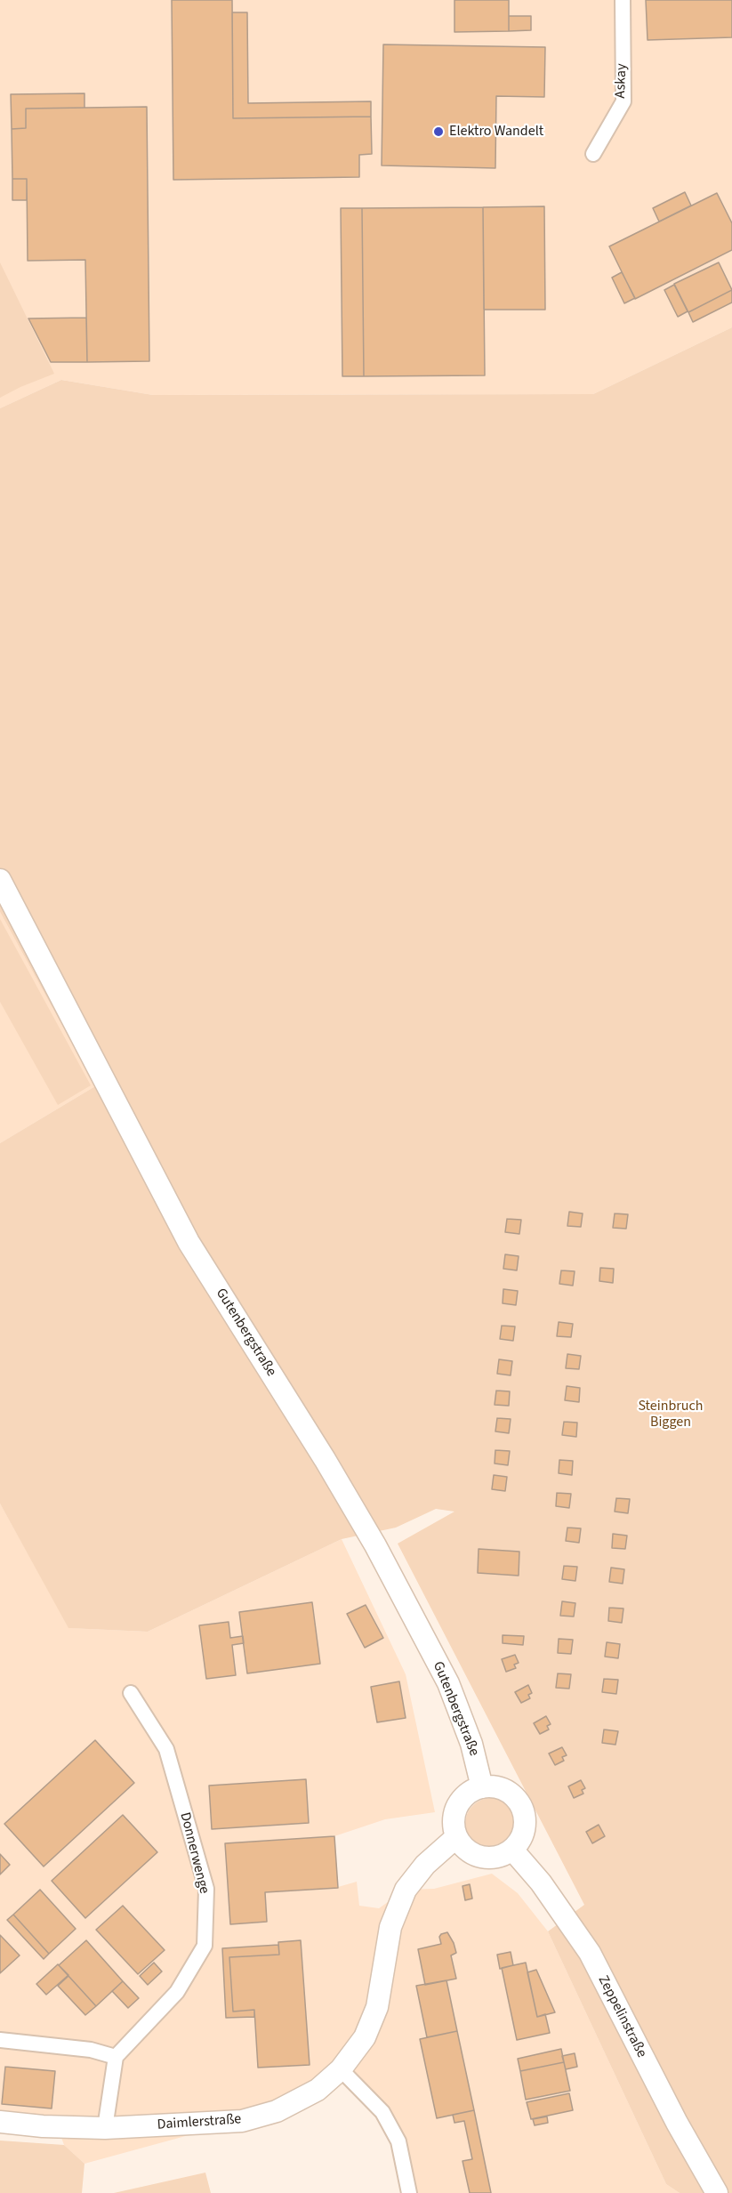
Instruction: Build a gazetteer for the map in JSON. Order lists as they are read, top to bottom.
{
  "streets": {
    "main road": ["Gutenbergstraße", "Zeppelinstraße", "Daimlerstraße"],
    "street": ["Askay", "Donnerwenge"]
  },
  "crossings": [
    ["Gutenbergstraße", "Zeppelinstraße"],
    ["Gutenbergstraße", "Daimlerstraße"],
    ["Zeppelinstraße", "Daimlerstraße"]
  ],
  "parks": ["Steinbruch Biggen"],
  "places": ["Elektro Wandelt"]
}
